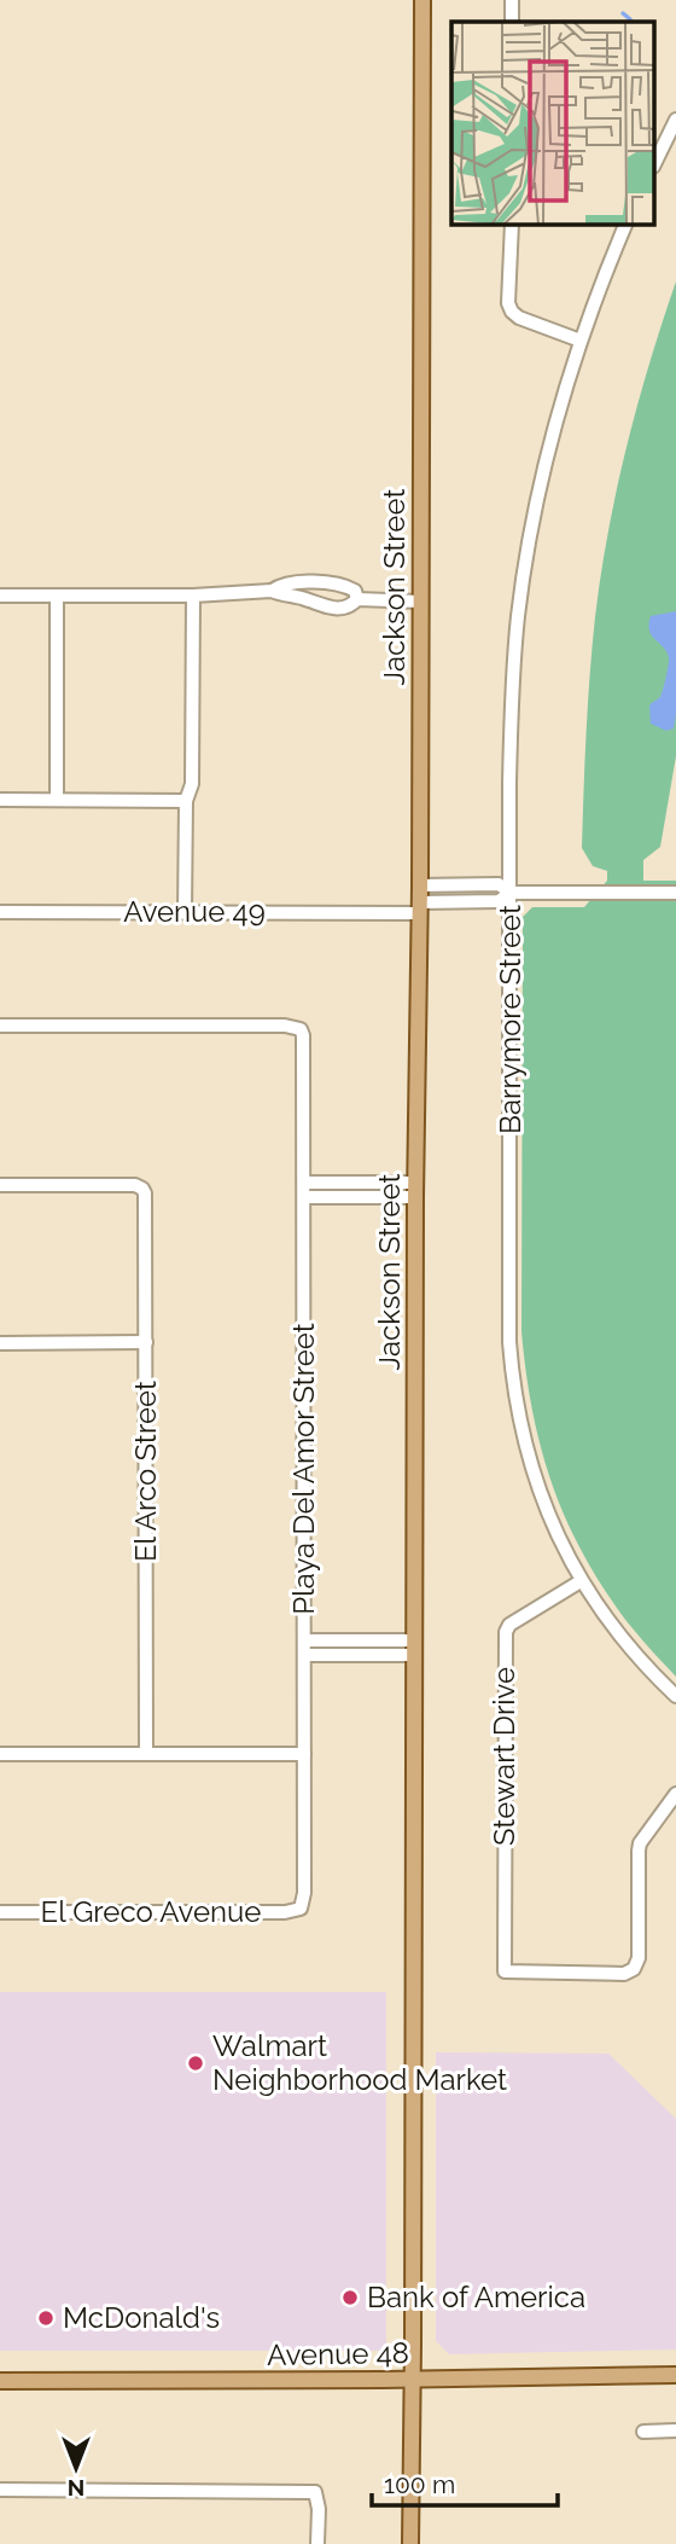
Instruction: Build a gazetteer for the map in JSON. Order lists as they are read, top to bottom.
{
  "streets": {
    "main road": ["Jackson Street", "Avenue 48"],
    "street": [
      "Avenue 49",
      "Barrymore Street",
      "Playa Del Amor Street",
      "El Arco Street",
      "Stewart Drive",
      "El Greco Avenue"
    ]
  },
  "crossings": [
    ["Jackson Street", "Avenue 49"],
    ["Jackson Street", "Avenue 48"],
    ["Avenue 49", "Barrymore Street"],
    ["Barrymore Street", "Stewart Drive"],
    ["Playa Del Amor Street", "El Greco Avenue"]
  ],
  "places": ["Walmart Neighborhood Market", "Bank of America", "McDonald's"],
  "scale_bar": "100 m",
  "north": "bottom"
}
